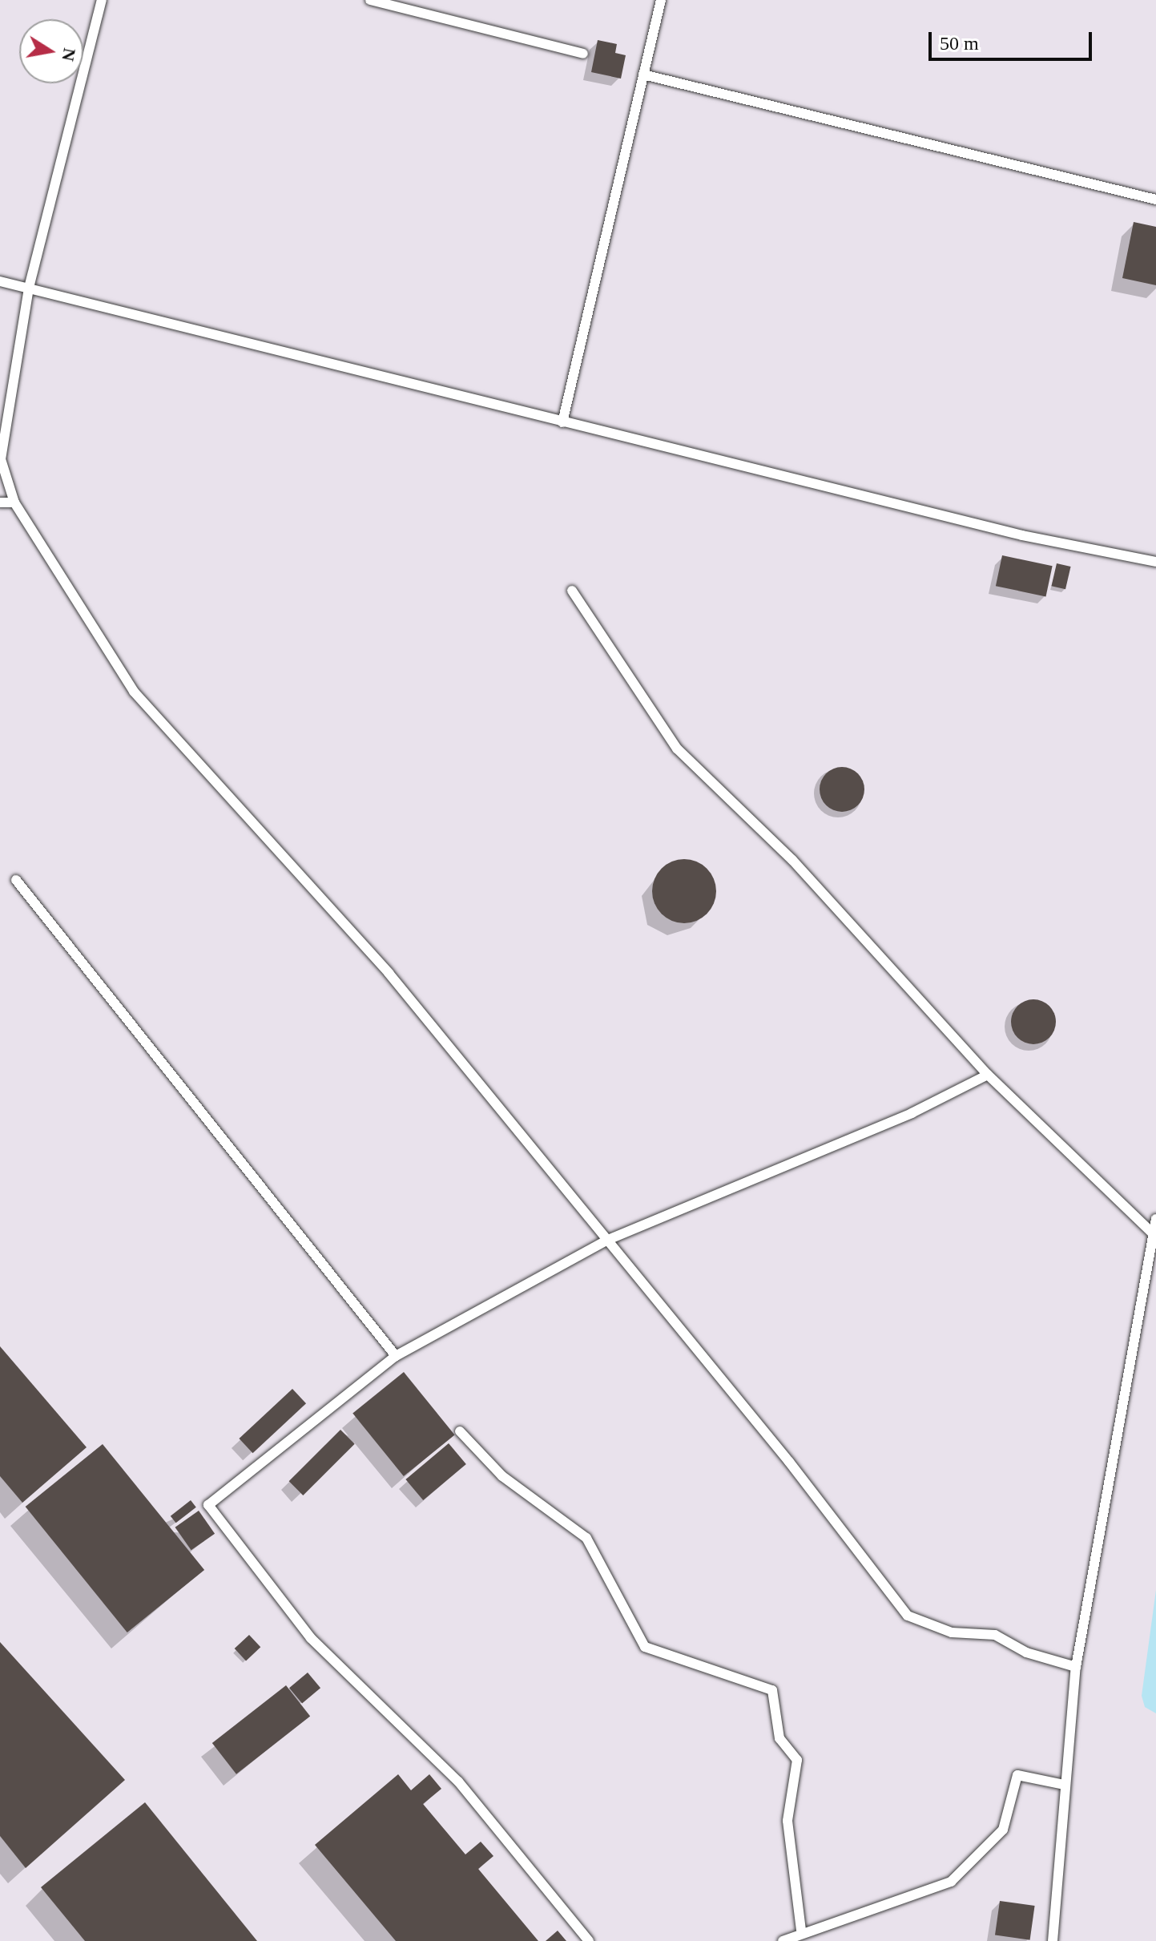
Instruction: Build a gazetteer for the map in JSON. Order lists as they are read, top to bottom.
{
  "scale_bar": "50 m",
  "north": "right"
}
